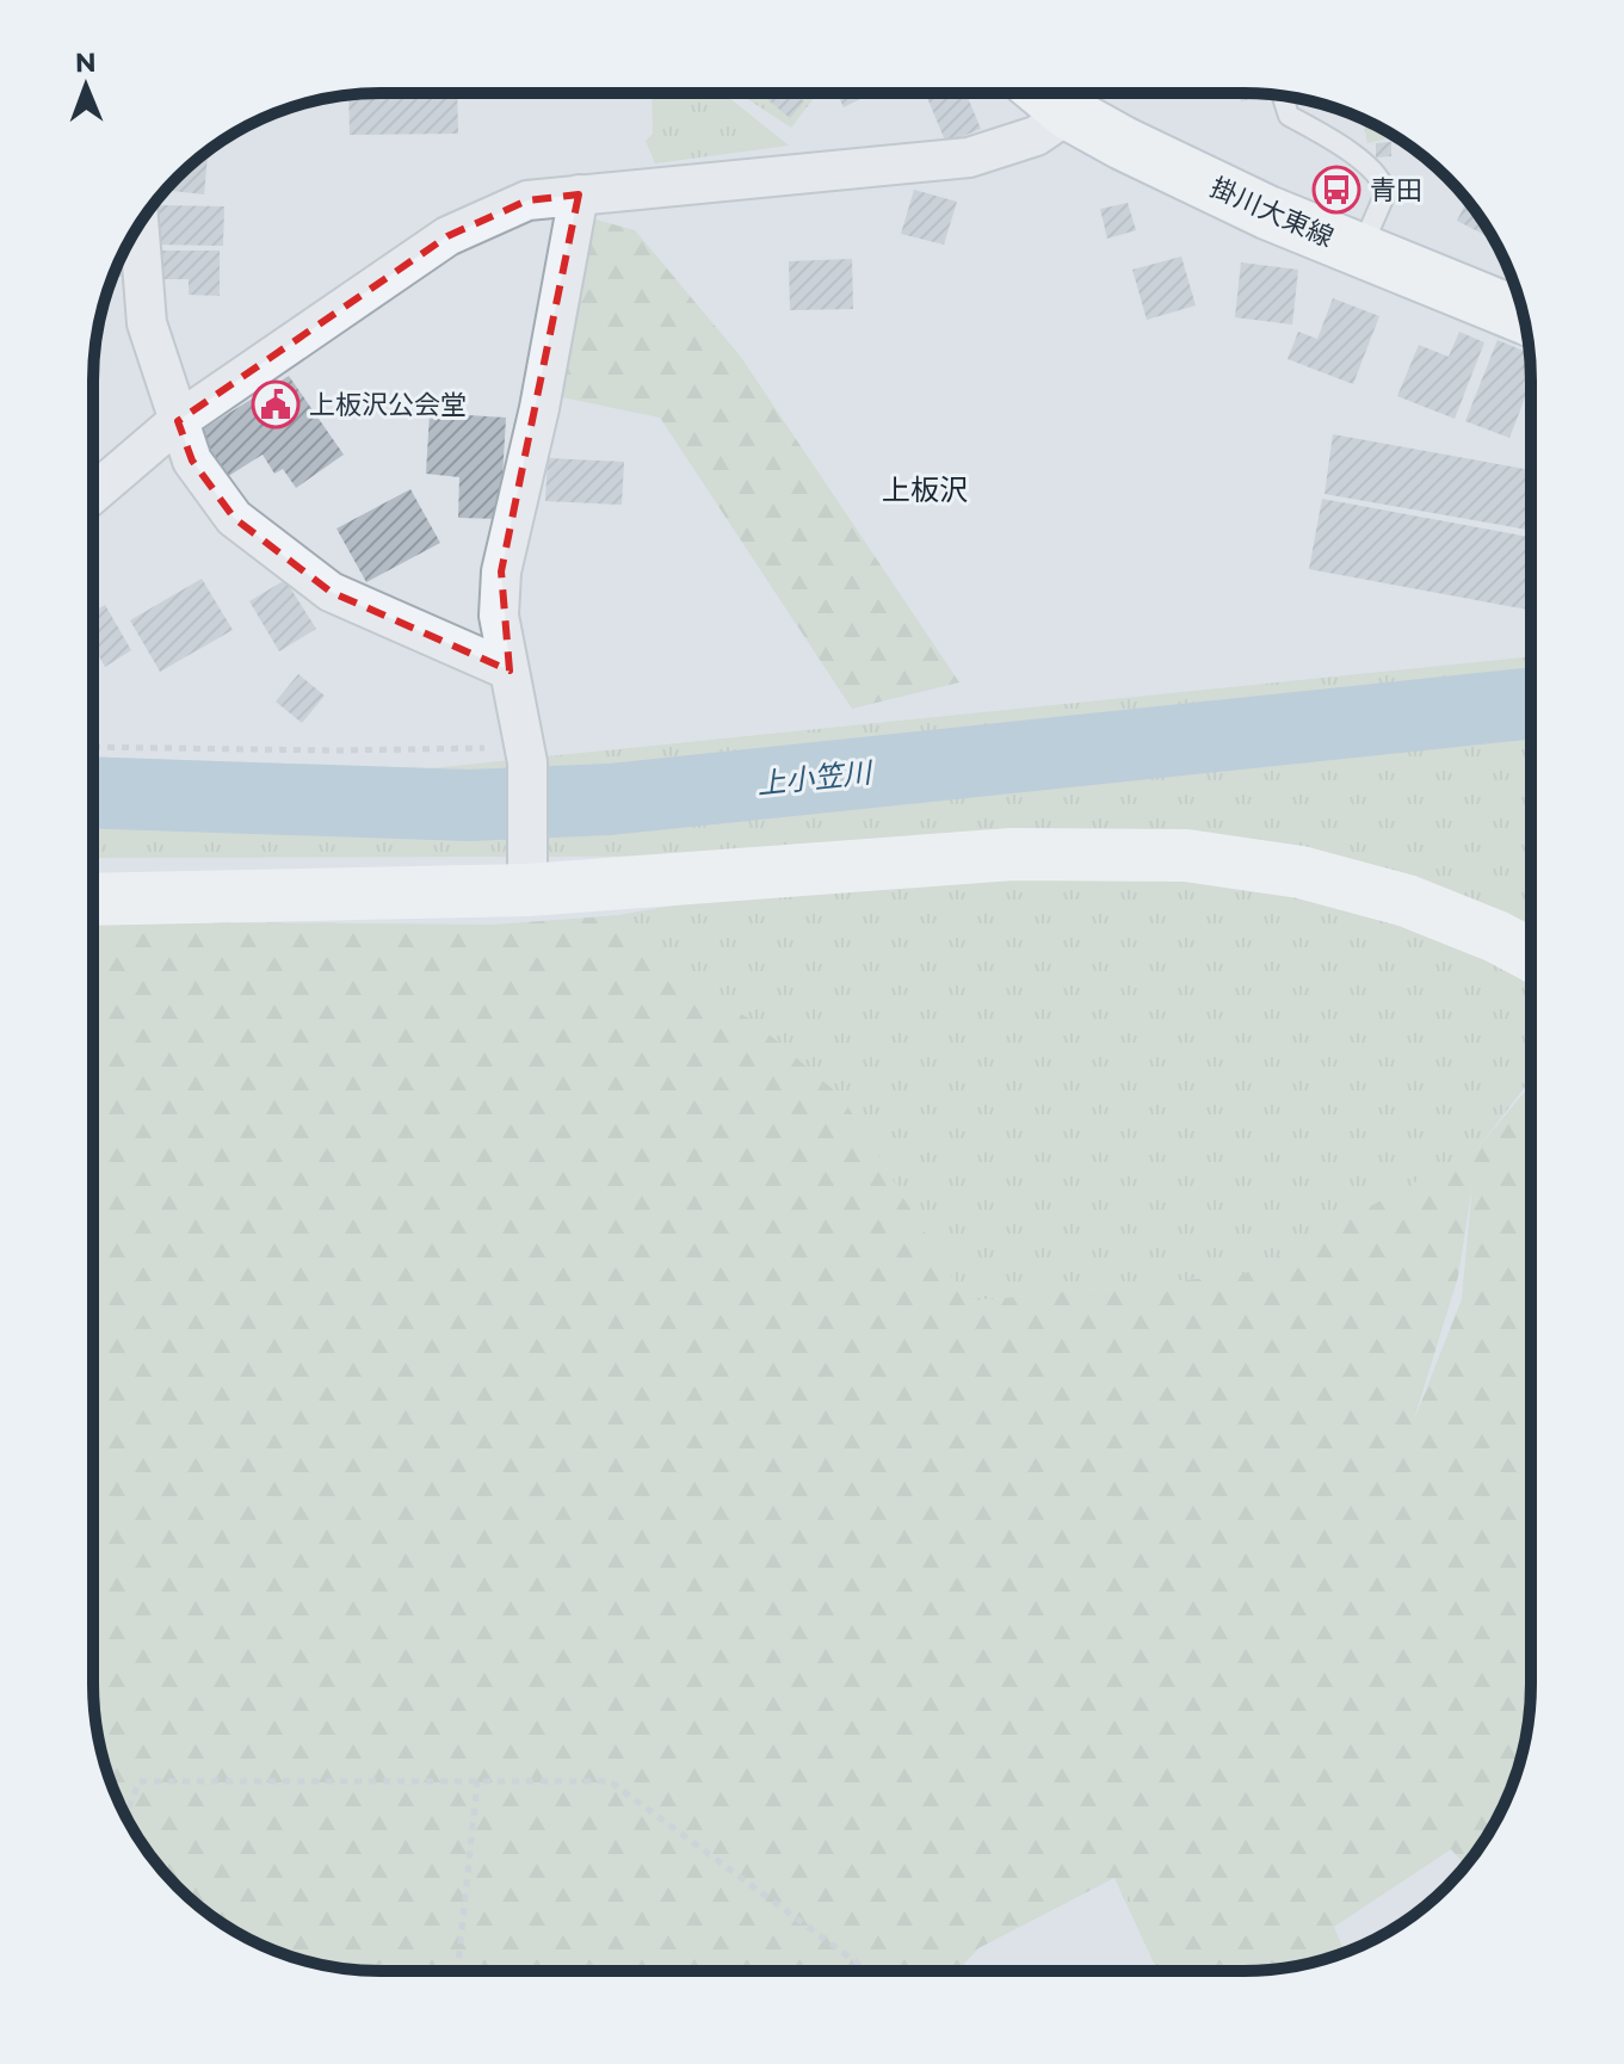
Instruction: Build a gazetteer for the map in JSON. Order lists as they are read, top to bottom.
{
  "streets": {
    "street": ["掛川大東線"]
  },
  "districts": ["上板沢"],
  "water": ["上小笠川"],
  "places": {
    "bus stop": ["青田"],
    "public building": ["上板沢公会堂"]
  },
  "north": "top"
}
